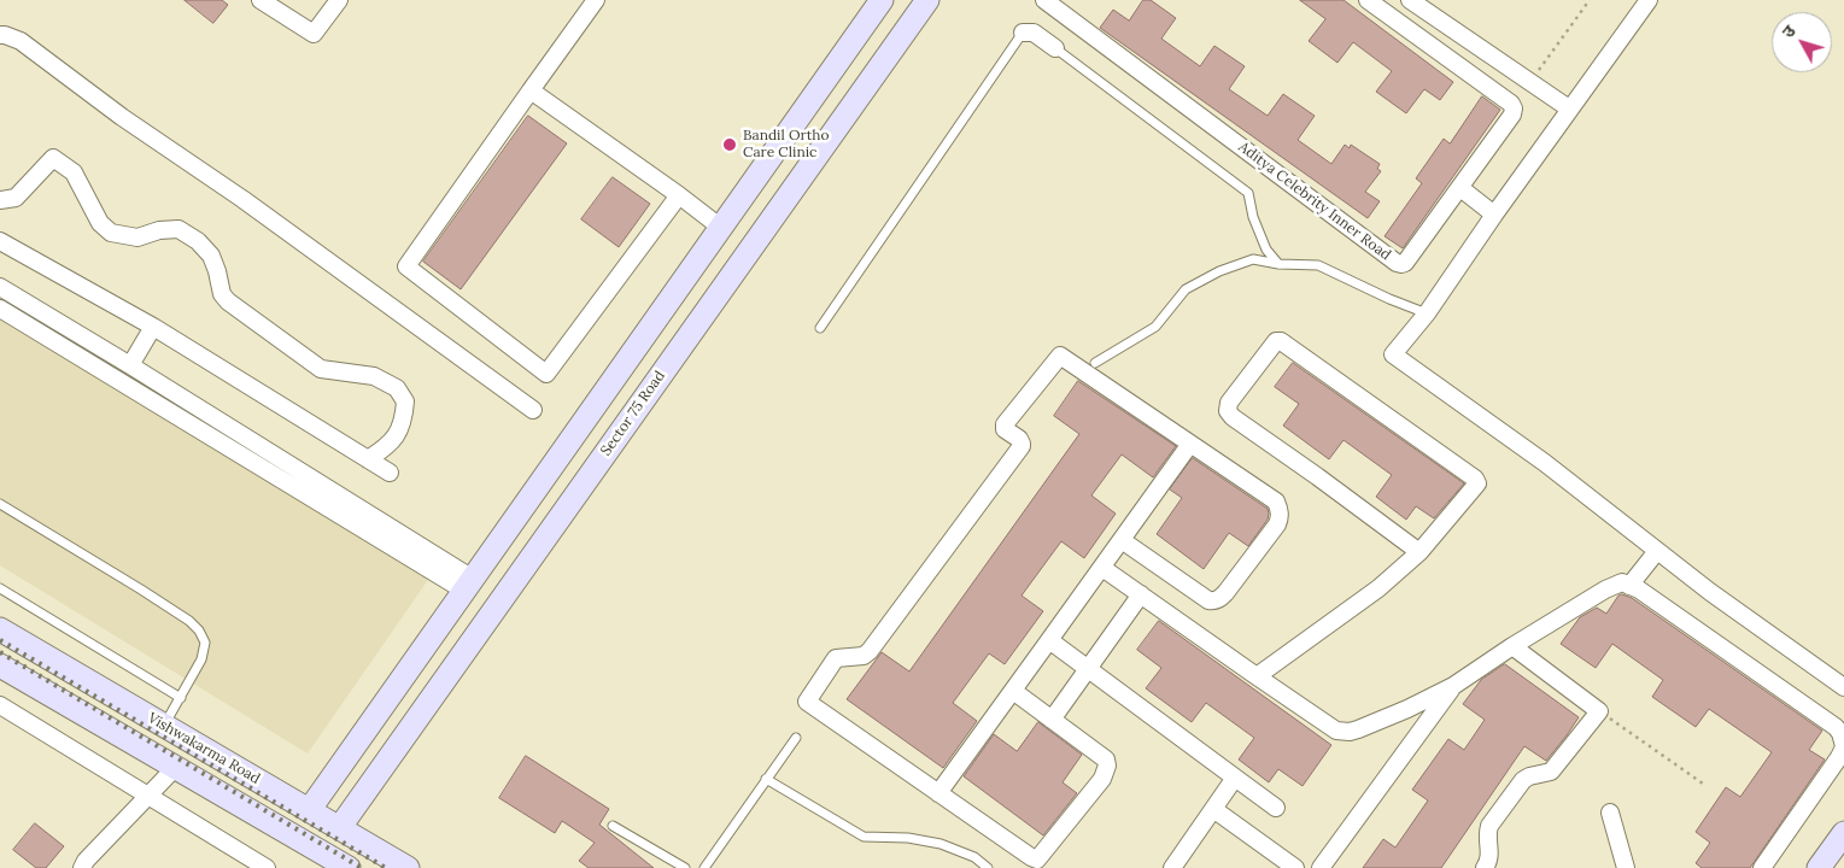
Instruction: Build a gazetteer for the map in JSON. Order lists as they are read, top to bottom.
{
  "streets": {
    "street": ["Aditya Celebrity Inner Road", "Sector 75 Road", "Vishwakarma Road"]
  },
  "crossings": [
    ["Sector 75 Road", "Vishwakarma Road"]
  ],
  "places": ["Bandil Ortho Care Clinic"],
  "north": "top left"
}
